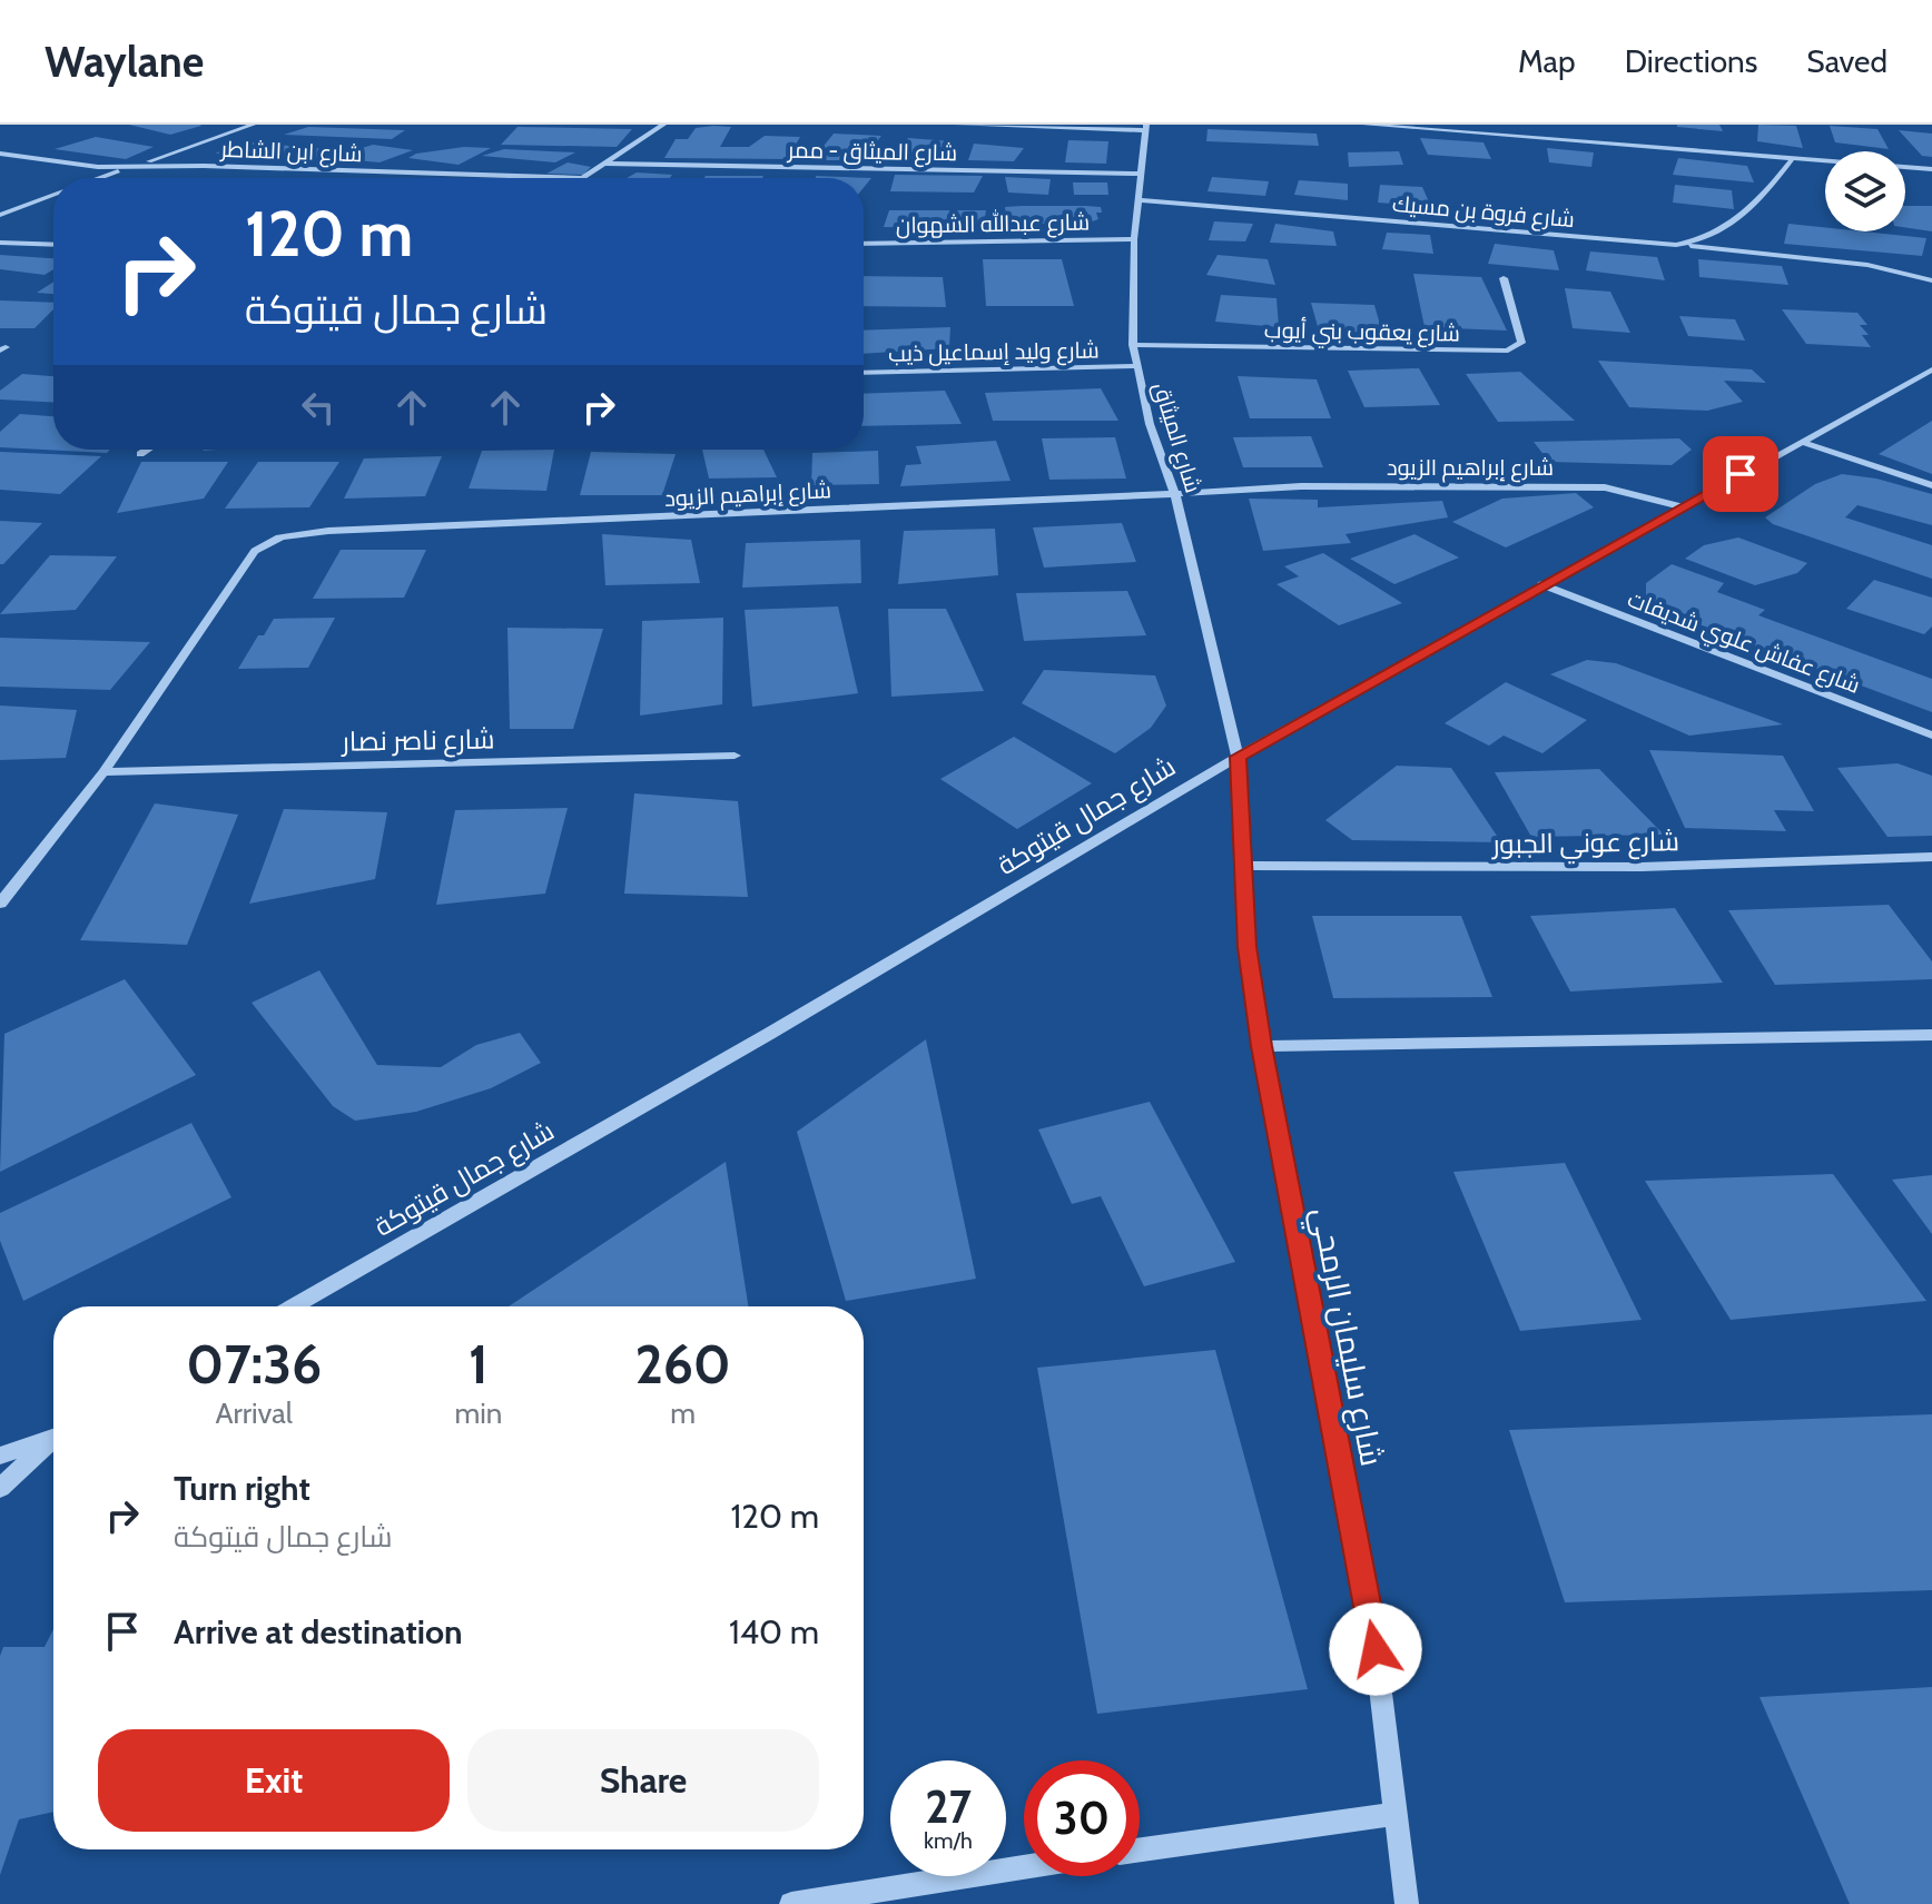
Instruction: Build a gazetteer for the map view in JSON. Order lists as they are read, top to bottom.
{
  "streets": {
    "street": [
      "شارع ابن الشاطر",
      "شارع الميثاق - ممر",
      "شارع فروة بن مسيك",
      "شارع عبدالله الشهوان",
      "شارع يعقوب بني أيوب",
      "شارع وليد إسماعيل ذيب",
      "شارع الميثاق",
      "شارع إبراهيم الزيود",
      "شارع عفاش علوي شديفات",
      "شارع ناصر نصار",
      "شارع جمال قيتوكة",
      "شارع عوني الجبور",
      "شارع سليمان الرمحي"
    ]
  },
  "crossings": [
    ["شارع الميثاق - ممر", "شارع الميثاق"],
    ["شارع فروة بن مسيك", "شارع الميثاق"],
    ["شارع عبدالله الشهوان", "شارع الميثاق"],
    ["شارع يعقوب بني أيوب", "شارع الميثاق"],
    ["شارع وليد إسماعيل ذيب", "شارع الميثاق"],
    ["شارع الميثاق", "شارع إبراهيم الزيود"],
    ["شارع الميثاق", "شارع جمال قيتوكة"],
    ["شارع الميثاق", "شارع سليمان الرمحي"],
    ["شارع إبراهيم الزيود", "شارع ناصر نصار"],
    ["شارع إبراهيم الزيود", "شارع جمال قيتوكة"],
    ["شارع عفاش علوي شديفات", "شارع جمال قيتوكة"],
    ["شارع جمال قيتوكة", "شارع سليمان الرمحي"],
    ["شارع عوني الجبور", "شارع سليمان الرمحي"]
  ],
  "page": {
    "header": "Waylane",
    "nav": ["Map", "Directions", "Saved"],
    "turn": ["120 m", "شارع جمال قيتوكة"],
    "eta": [
      "07:36",
      "Arrival",
      "1",
      "min",
      "260",
      "m"
    ],
    "list": [
      {
        "name": "Turn right",
        "note": "شارع جمال قيتوكة",
        "value": "120 m"
      },
      {
        "name": "Arrive at destination",
        "value": "140 m"
      }
    ],
    "buttons": ["Exit", "Share"],
    "speed": "27 km/h",
    "limit": "30"
  }
}
